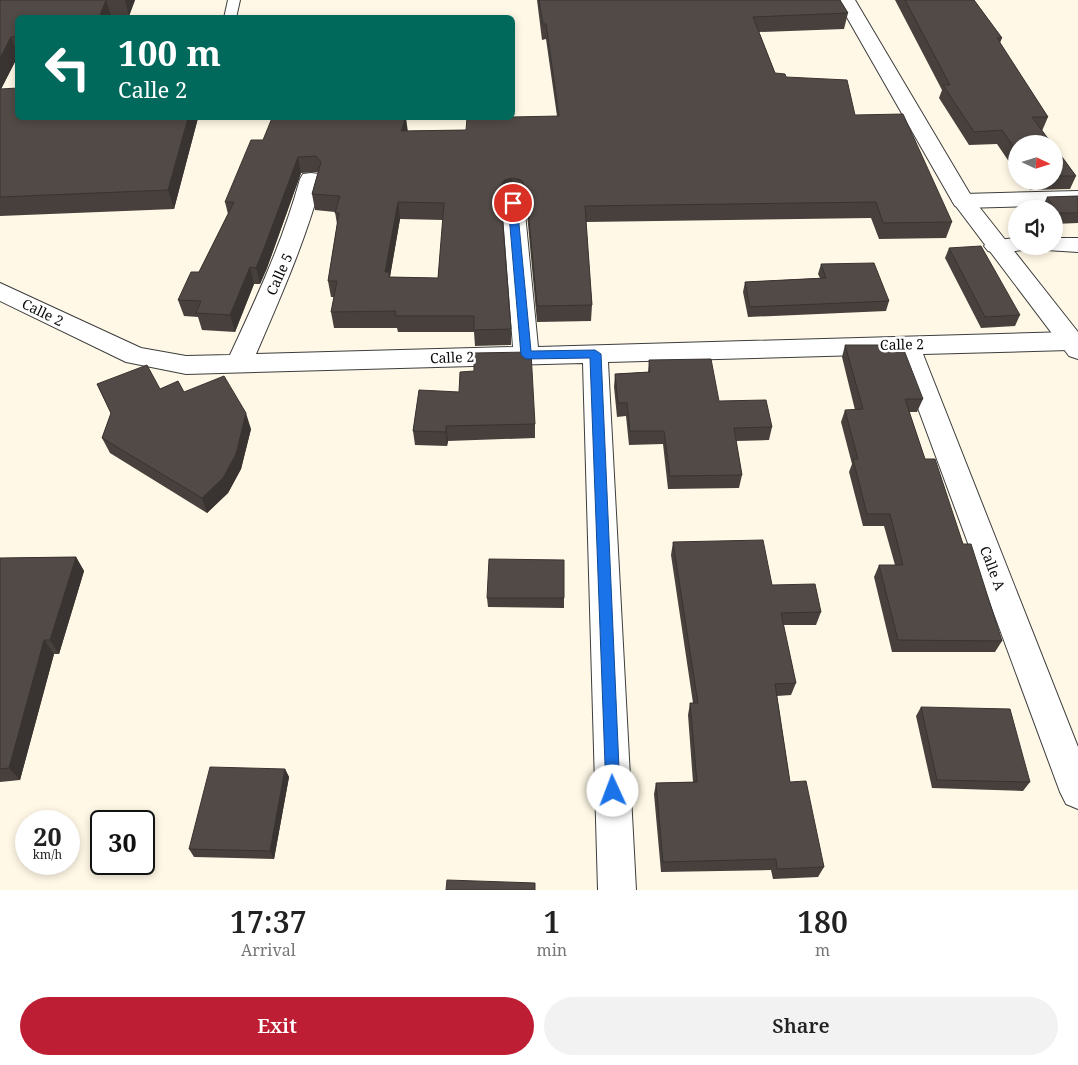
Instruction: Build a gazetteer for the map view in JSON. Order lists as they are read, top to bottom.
{
  "streets": {
    "street": ["Calle 5", "Calle 2", "Calle A"]
  },
  "crossings": [
    ["Calle 5", "Calle 2"],
    ["Calle 2", "Calle A"]
  ],
  "north": "right",
  "page": {
    "turn": ["100 m", "Calle 2"],
    "speed": "20 km/h",
    "limit": "30",
    "eta": [
      "17:37",
      "Arrival",
      "1",
      "min",
      "180",
      "m"
    ],
    "buttons": ["Exit", "Share"]
  }
}
